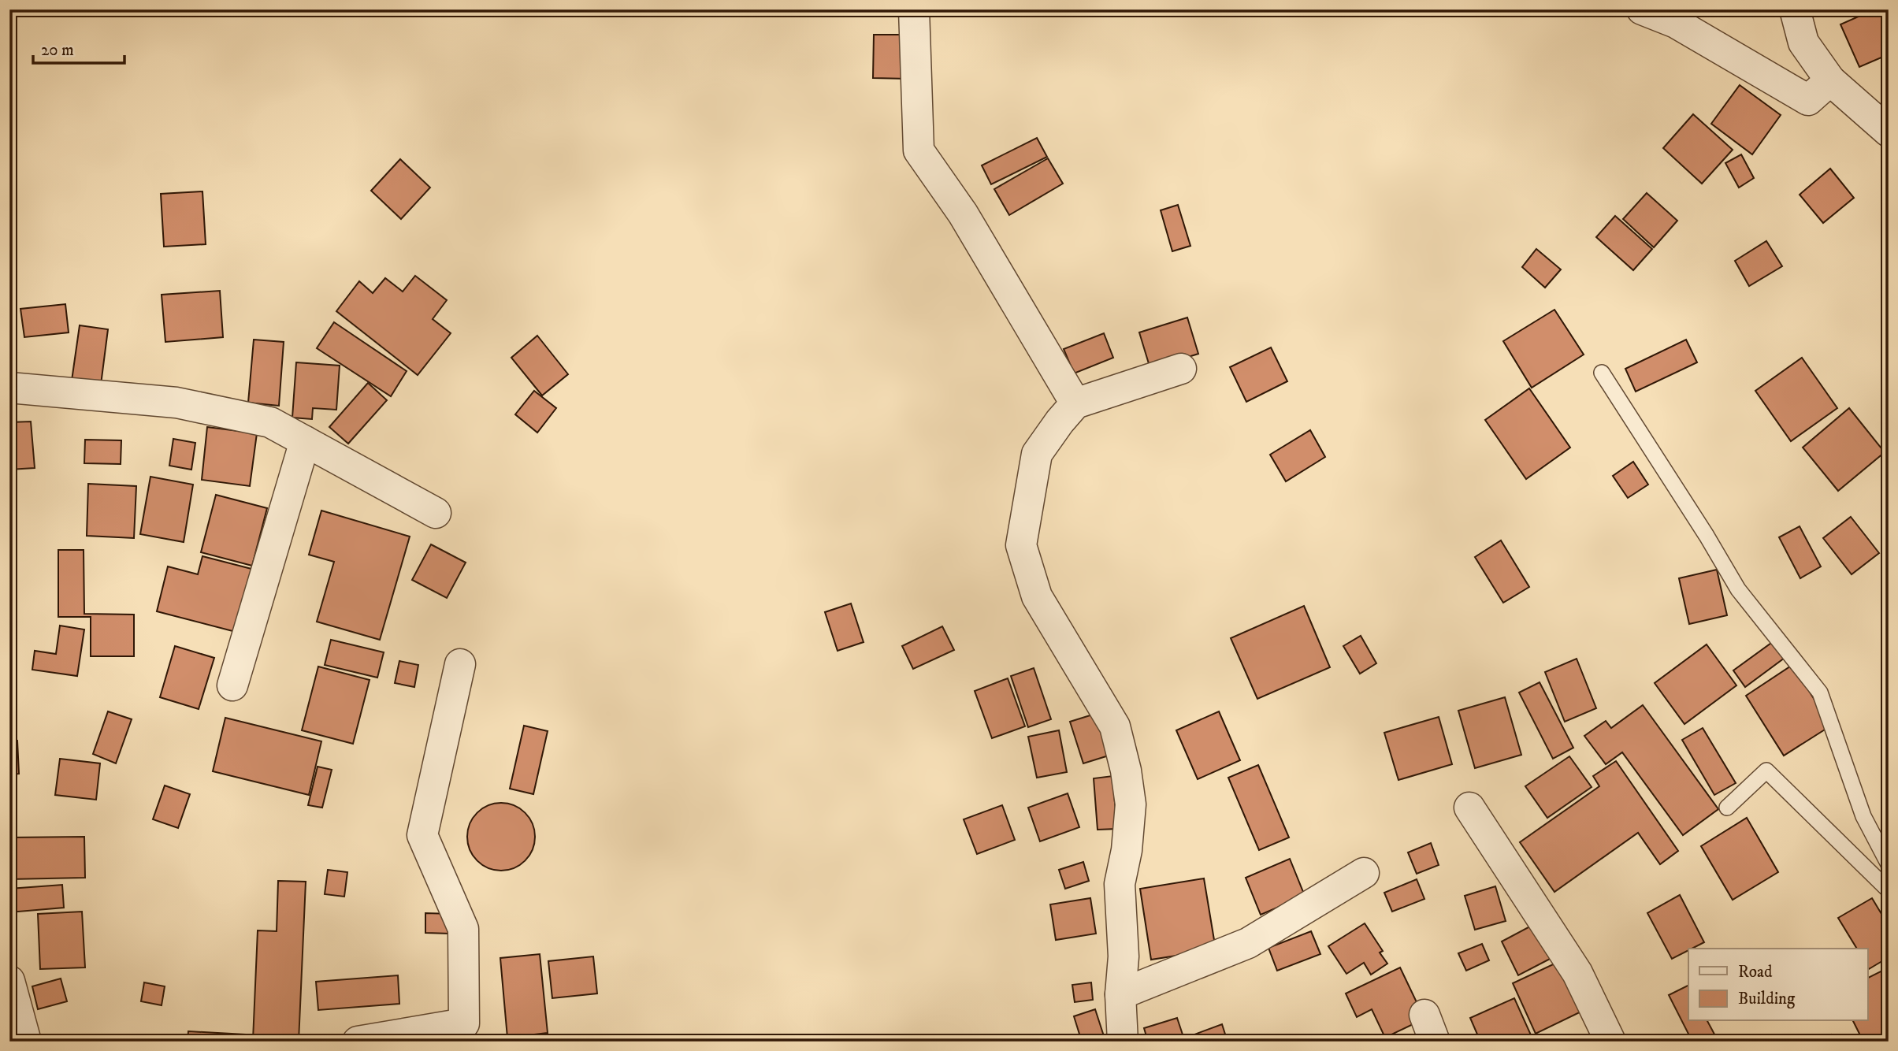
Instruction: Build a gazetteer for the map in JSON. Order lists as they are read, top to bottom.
{
  "legend": ["Road", "Building"],
  "scale_bar": "20 m"
}
